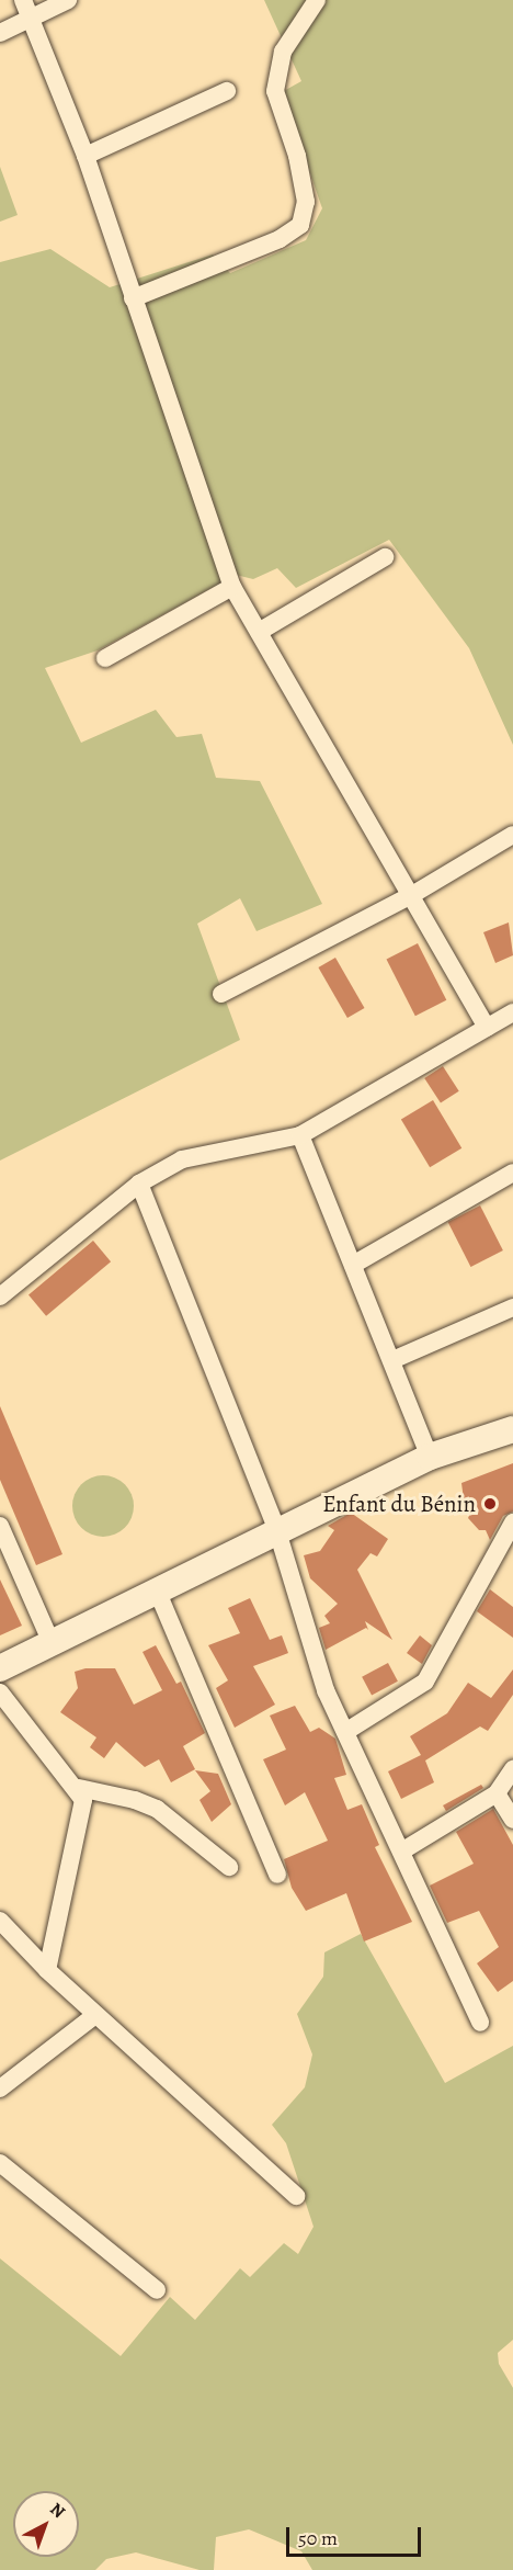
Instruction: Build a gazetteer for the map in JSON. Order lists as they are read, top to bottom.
{
  "places": ["Enfant du Bénin"],
  "scale_bar": "50 m",
  "north": "top right"
}
